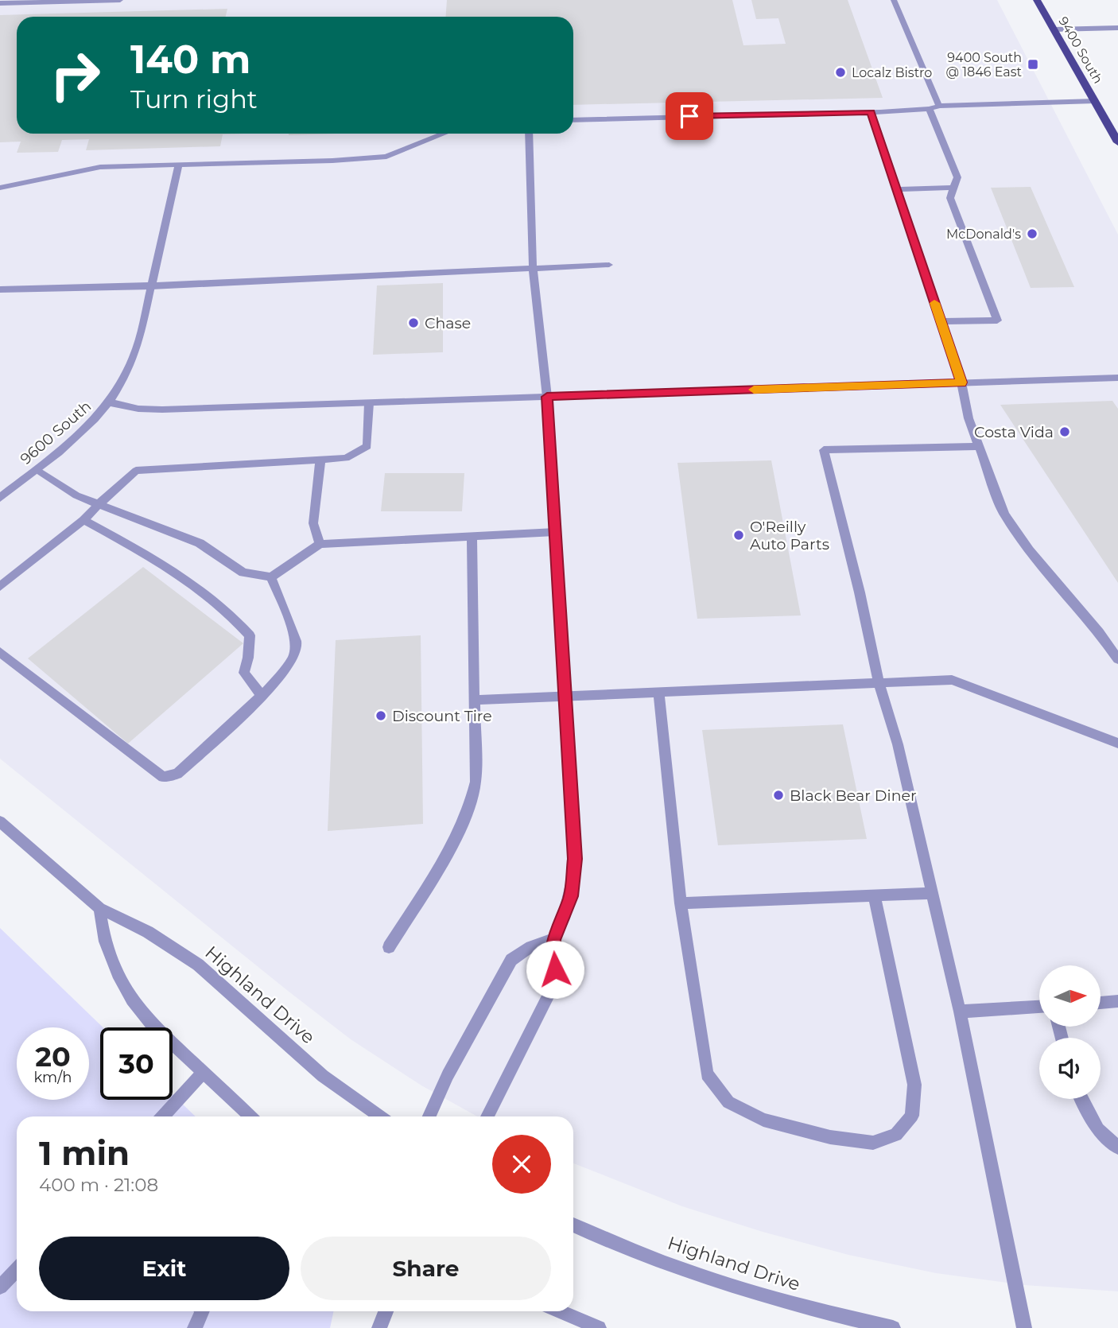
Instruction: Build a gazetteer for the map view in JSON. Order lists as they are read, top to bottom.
{
  "streets": {
    "main road": ["9400 South"],
    "street": ["9600 South", "Highland Drive"]
  },
  "places": {
    "transit": ["9400 South @ 1846 East"],
    "other": [
      "Localz Bistro",
      "McDonald's",
      "Chase",
      "Costa Vida",
      "O'Reilly Auto Parts",
      "Discount Tire",
      "Black Bear Diner"
    ]
  },
  "north": "right",
  "page": {
    "turn": ["140 m", "Turn right"],
    "speed": "20 km/h",
    "limit": "30",
    "heading": ["1 min", "400 m · 21:08"],
    "buttons": ["Exit", "Share"]
  }
}
